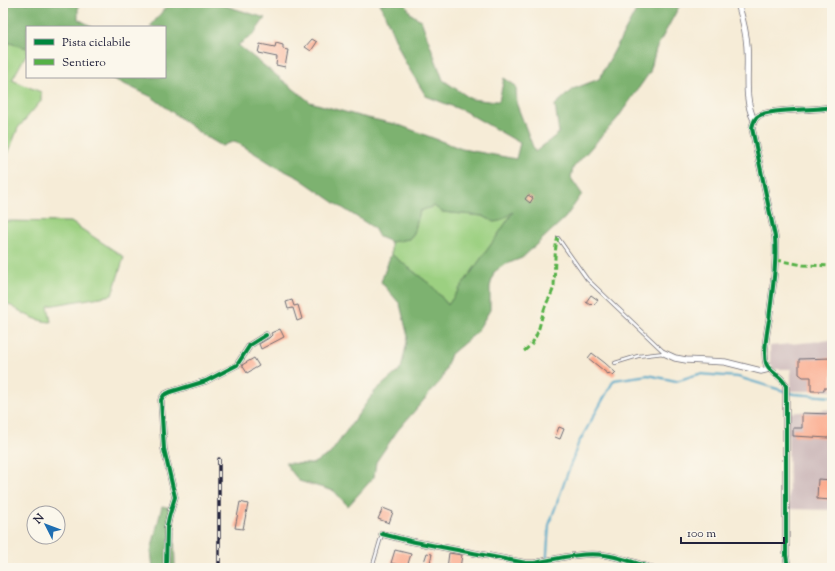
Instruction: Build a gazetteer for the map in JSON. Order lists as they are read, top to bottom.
{
  "legend": ["Pista ciclabile", "Sentiero"],
  "scale_bar": "100 m",
  "north": "top left"
}
